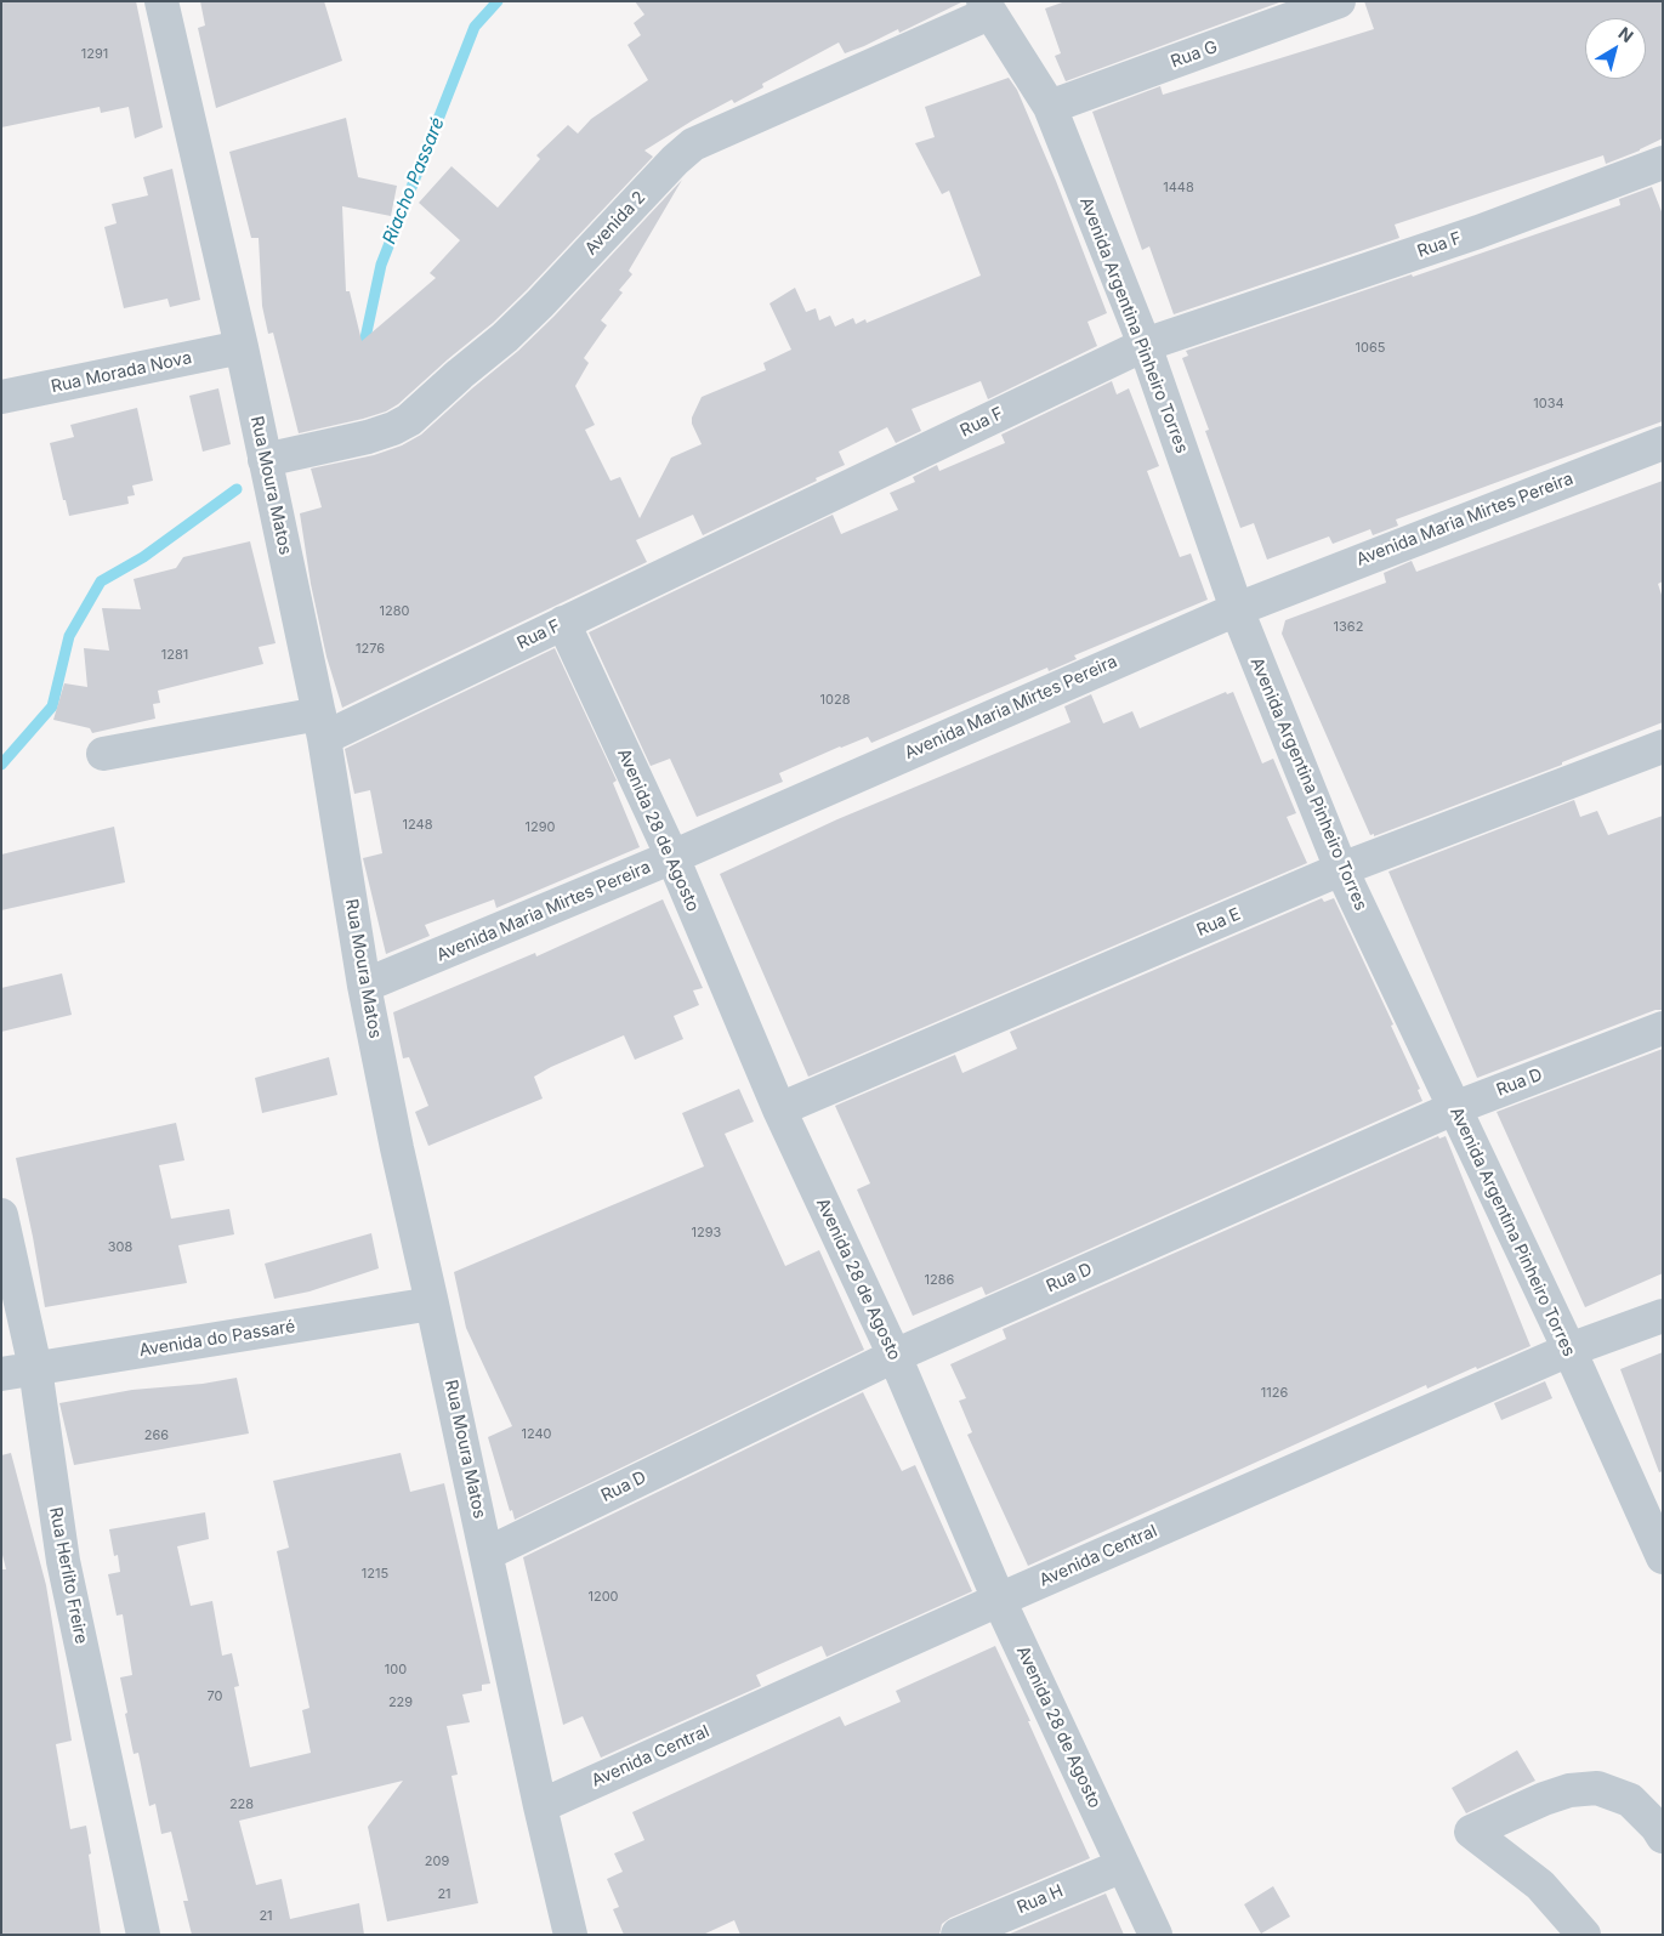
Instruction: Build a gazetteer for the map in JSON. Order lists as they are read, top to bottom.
{
  "streets": {
    "street": [
      "Rua G",
      "Avenida 2",
      "Rua F",
      "Avenida Argentina Pinheiro Torres",
      "Rua Morada Nova",
      "Rua Moura Matos",
      "Avenida Maria Mirtes Pereira",
      "Avenida 28 de Agosto",
      "Rua E",
      "Rua D",
      "Avenida do Passaré",
      "Avenida Central",
      "Rua Herlito Freire",
      "Rua H"
    ]
  },
  "crossings": [
    ["Rua G", "Avenida Argentina Pinheiro Torres"],
    ["Avenida 2", "Avenida Argentina Pinheiro Torres"],
    ["Avenida 2", "Rua Moura Matos"],
    ["Rua F", "Avenida Argentina Pinheiro Torres"],
    ["Rua F", "Rua Moura Matos"],
    ["Rua F", "Avenida 28 de Agosto"],
    ["Avenida Argentina Pinheiro Torres", "Avenida Maria Mirtes Pereira"],
    ["Avenida Argentina Pinheiro Torres", "Rua E"],
    ["Avenida Argentina Pinheiro Torres", "Rua D"],
    ["Avenida Argentina Pinheiro Torres", "Avenida Central"],
    ["Rua Morada Nova", "Rua Moura Matos"],
    ["Rua Moura Matos", "Avenida Maria Mirtes Pereira"],
    ["Rua Moura Matos", "Rua D"],
    ["Rua Moura Matos", "Avenida do Passaré"],
    ["Rua Moura Matos", "Avenida Central"],
    ["Avenida Maria Mirtes Pereira", "Avenida 28 de Agosto"],
    ["Avenida 28 de Agosto", "Rua E"],
    ["Avenida 28 de Agosto", "Rua D"],
    ["Avenida 28 de Agosto", "Avenida Central"],
    ["Avenida 28 de Agosto", "Rua H"],
    ["Avenida do Passaré", "Rua Herlito Freire"]
  ],
  "water": ["Riacho Passaré"],
  "house_numbers": [
    "1291",
    "1448",
    "1065",
    "1034",
    "1280",
    "1362",
    "1276",
    "1281",
    "1028",
    "1248",
    "1290",
    "1293",
    "308",
    "1286",
    "1126",
    "1240",
    "266",
    "1215",
    "1200",
    "100",
    "70",
    "229",
    "228",
    "209",
    "21",
    "21"
  ],
  "north": "top right"
}
